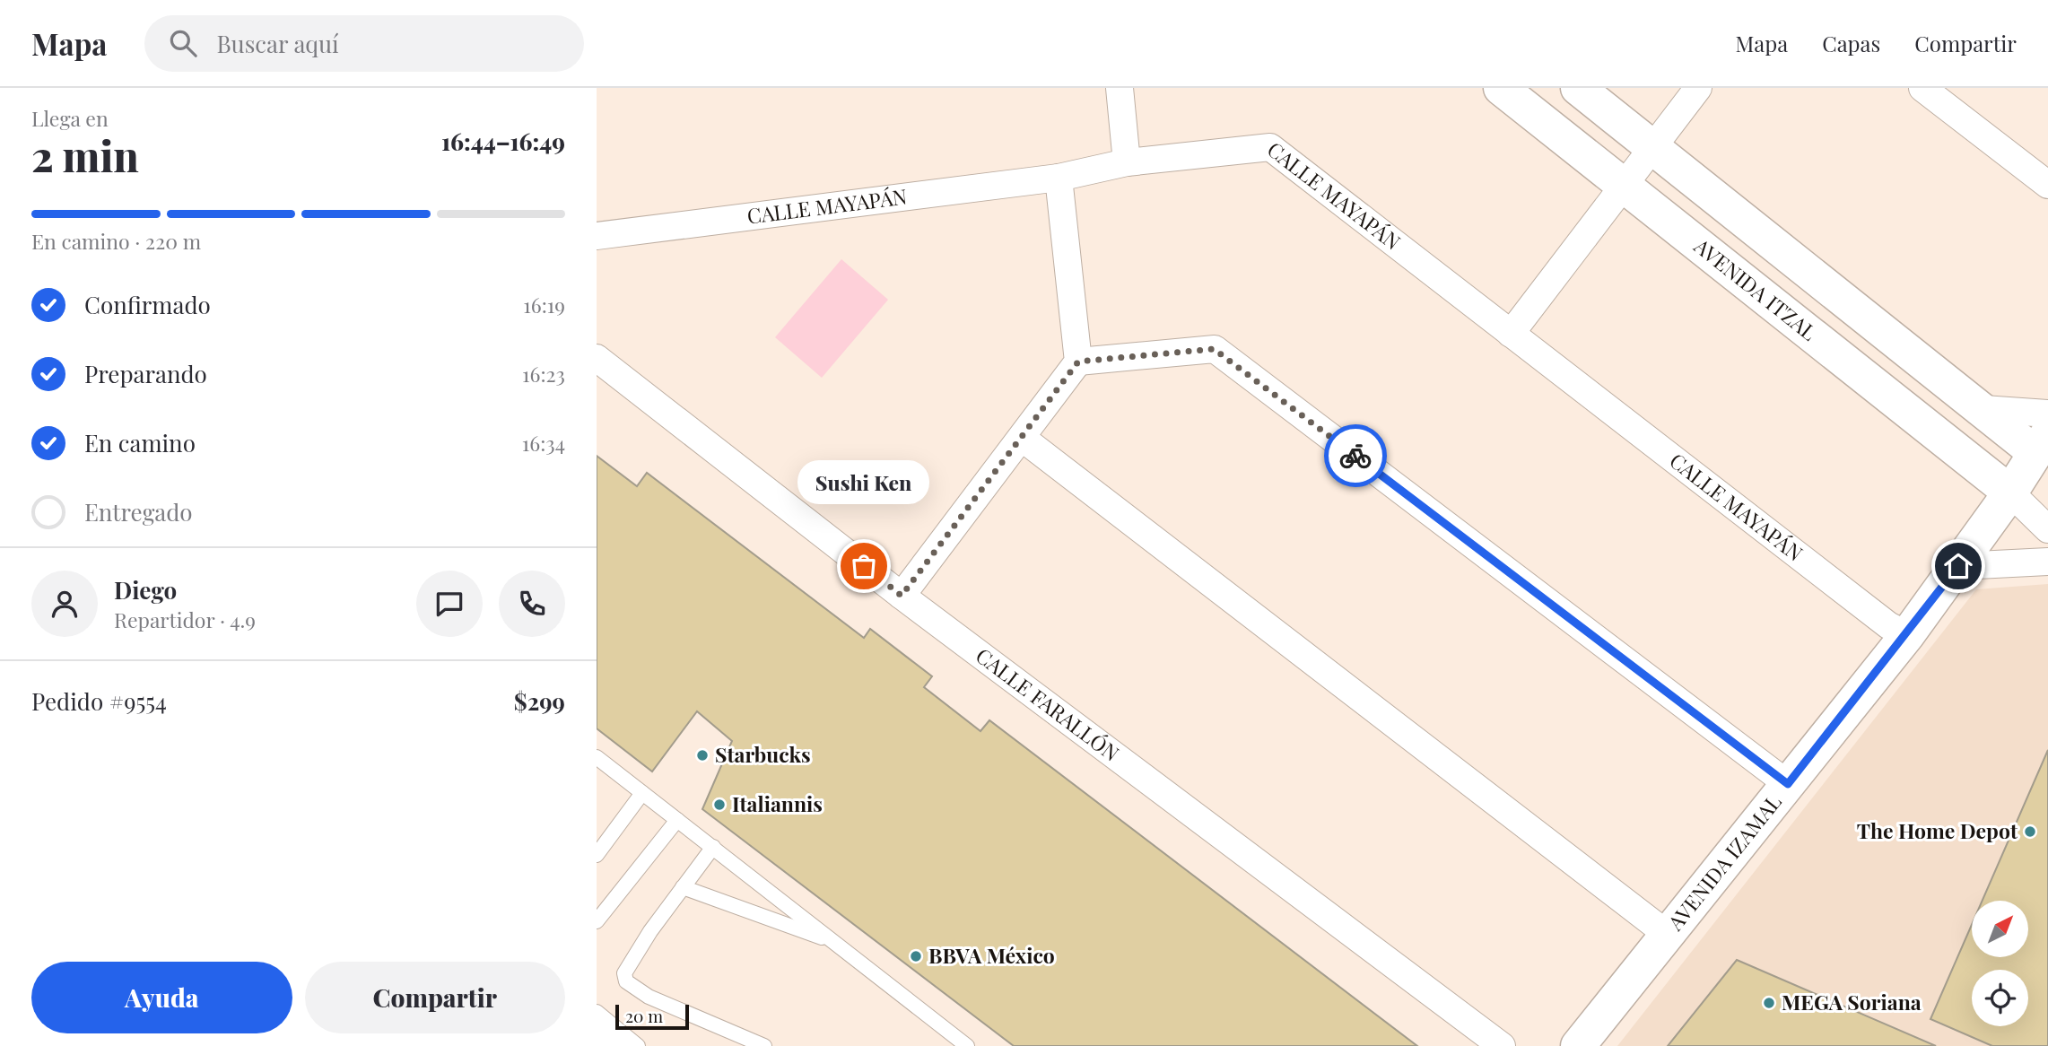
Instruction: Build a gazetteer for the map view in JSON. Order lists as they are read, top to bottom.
{
  "streets": {
    "street": [
      "CALLE MAYAPÁN",
      "AVENIDA ITZAL",
      "CALLE FARALLÓN",
      "AVENIDA IZAMAL"
    ]
  },
  "crossings": [
    ["CALLE MAYAPÁN", "AVENIDA IZAMAL"],
    ["AVENIDA ITZAL", "AVENIDA IZAMAL"]
  ],
  "places": [
    "Sushi Ken",
    "Starbucks",
    "Italiannis",
    "The Home Depot",
    "BBVA México",
    "MEGA Soriana"
  ],
  "scale_bar": "20 m",
  "north": "top right",
  "page": {
    "header": "Mapa",
    "search": "Buscar aquí",
    "nav": ["Mapa", "Capas", "Compartir"],
    "heading": ["2 min", "Llega en", "16:44–16:49"],
    "panel": [
      "Diego",
      "Repartidor · 4.9",
      "Pedido #9554",
      "$299"
    ],
    "bar": "En camino · 220 m",
    "list": [
      ["Confirmado", "16:19"],
      ["Preparando", "16:23"],
      ["En camino", "16:34"],
      "Entregado"
    ],
    "bubble": "Sushi Ken",
    "buttons": ["Ayuda", "Compartir"],
    "scale": "20 m"
  }
}
